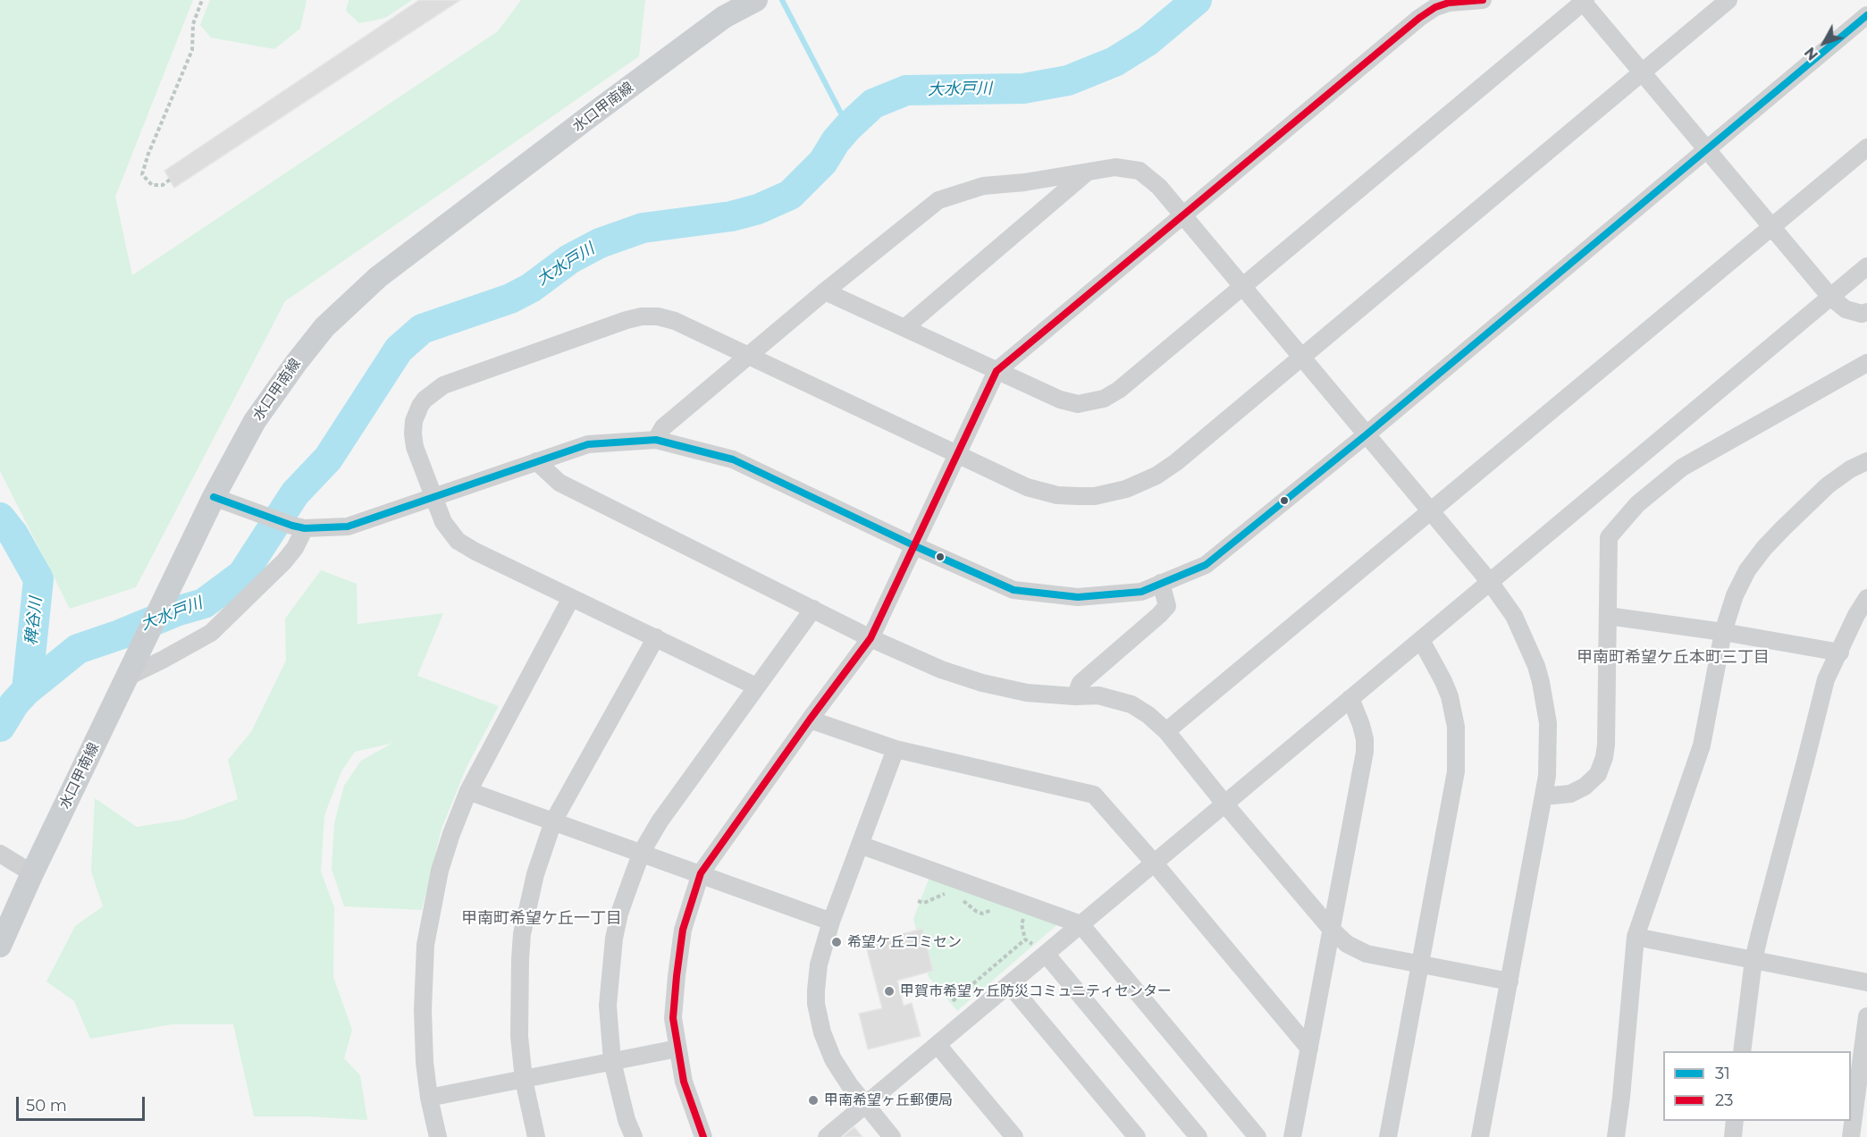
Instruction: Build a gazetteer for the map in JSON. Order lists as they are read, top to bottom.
{
  "streets": {
    "main road": ["水口甲南線"]
  },
  "districts": ["甲南町希望ケ丘本町三丁目", "甲南町希望ケ丘一丁目"],
  "water": ["大水戸川", "稗谷川"],
  "places": ["希望ケ丘コミセン", "甲賀市希望ヶ丘防災コミュニティセンター", "甲南希望ヶ丘郵便局"],
  "lines": ["transit line 23", "transit line 31"],
  "legend": ["31", "23"],
  "scale_bar": "50 m",
  "north": "bottom left"
}
